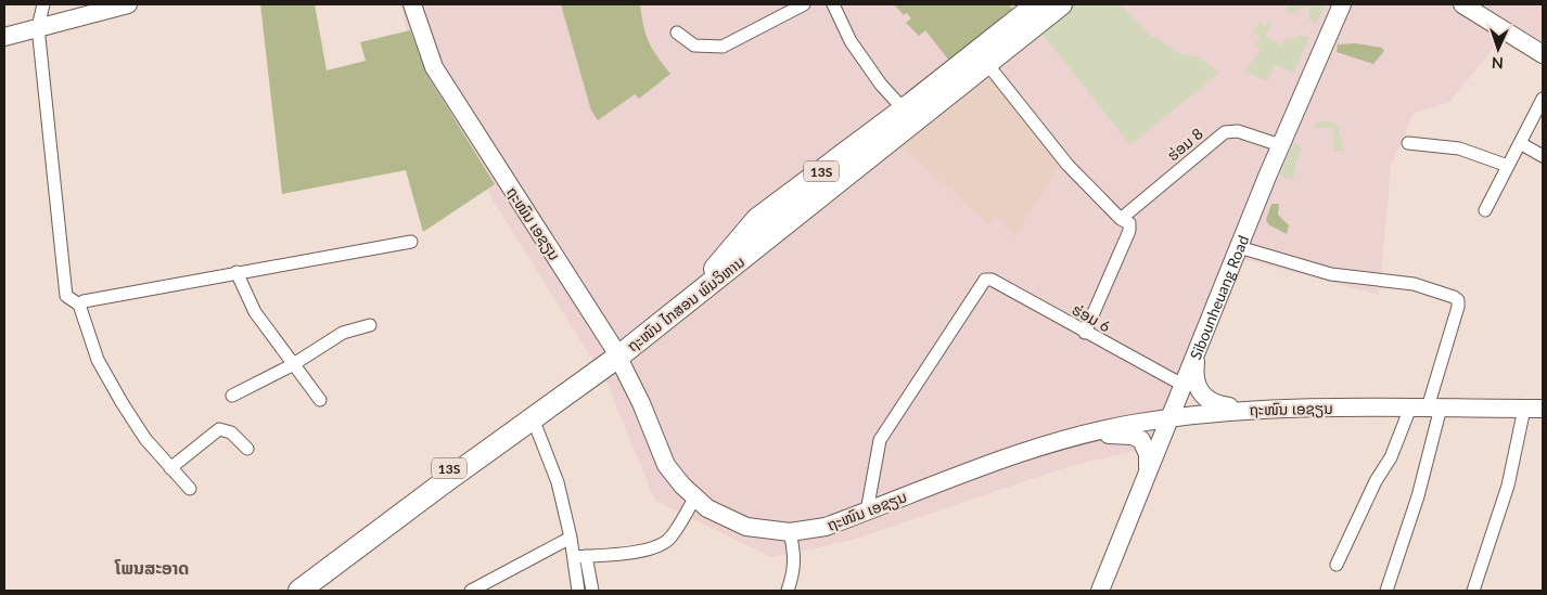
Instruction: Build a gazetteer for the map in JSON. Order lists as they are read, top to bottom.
{
  "streets": {
    "highway": ["13S", "ຖະໜົນ ໄກສອນ ພົມວິຫານ"],
    "main road": ["ຖະໜົນ ເອຊຽນ", "Sibounheuang Road"],
    "street": ["ຮ່ອມ 8", "ຮ່ອມ 6"]
  },
  "crossings": [
    ["ຮ່ອມ 8", "Sibounheuang Road"],
    ["ຖະໜົນ ເອຊຽນ", "Sibounheuang Road"],
    ["ຖະໜົນ ເອຊຽນ", "ຖະໜົນ ໄກສອນ ພົມວິຫານ"],
    ["ຖະໜົນ ເອຊຽນ", "ຮ່ອມ 6"],
    ["Sibounheuang Road", "ຮ່ອມ 6"]
  ],
  "districts": ["ໂພນສະອາດ"],
  "north": "bottom"
}
